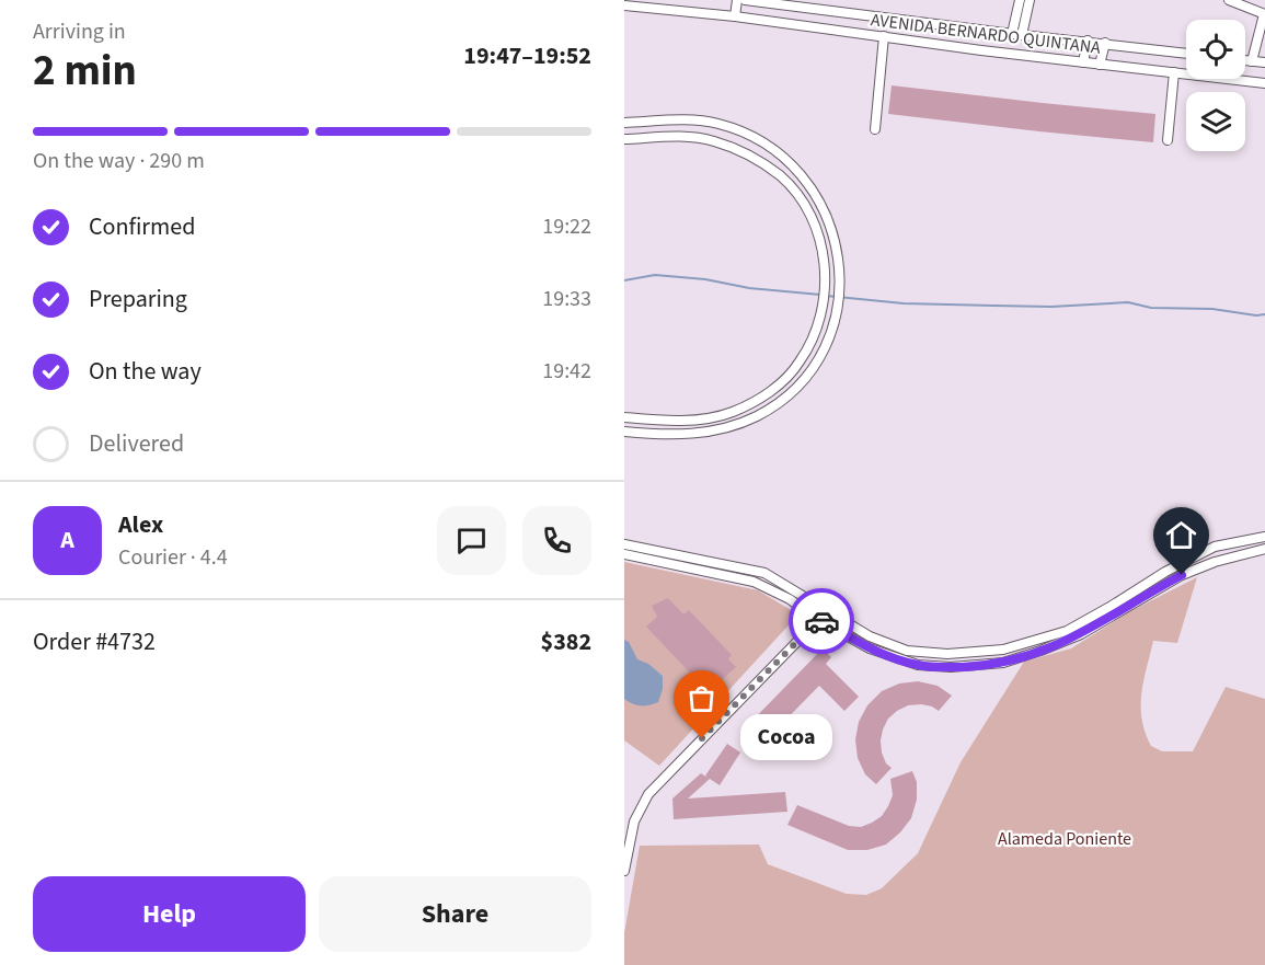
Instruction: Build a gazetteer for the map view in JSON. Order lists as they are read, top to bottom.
{
  "streets": {
    "street": ["AVENIDA BERNARDO QUINTANA"]
  },
  "parks": ["Alameda Poniente"],
  "places": ["Cocoa"],
  "page": {
    "heading": ["2 min", "Arriving in", "19:47–19:52"],
    "panel": [
      "Alex",
      "Courier · 4.4",
      "Order #4732",
      "$382"
    ],
    "bar": "On the way · 290 m",
    "list": [
      ["Confirmed", "19:22"],
      ["Preparing", "19:33"],
      ["On the way", "19:42"],
      "Delivered"
    ],
    "round": "A",
    "bubble": "Cocoa",
    "buttons": ["Help", "Share"]
  }
}
